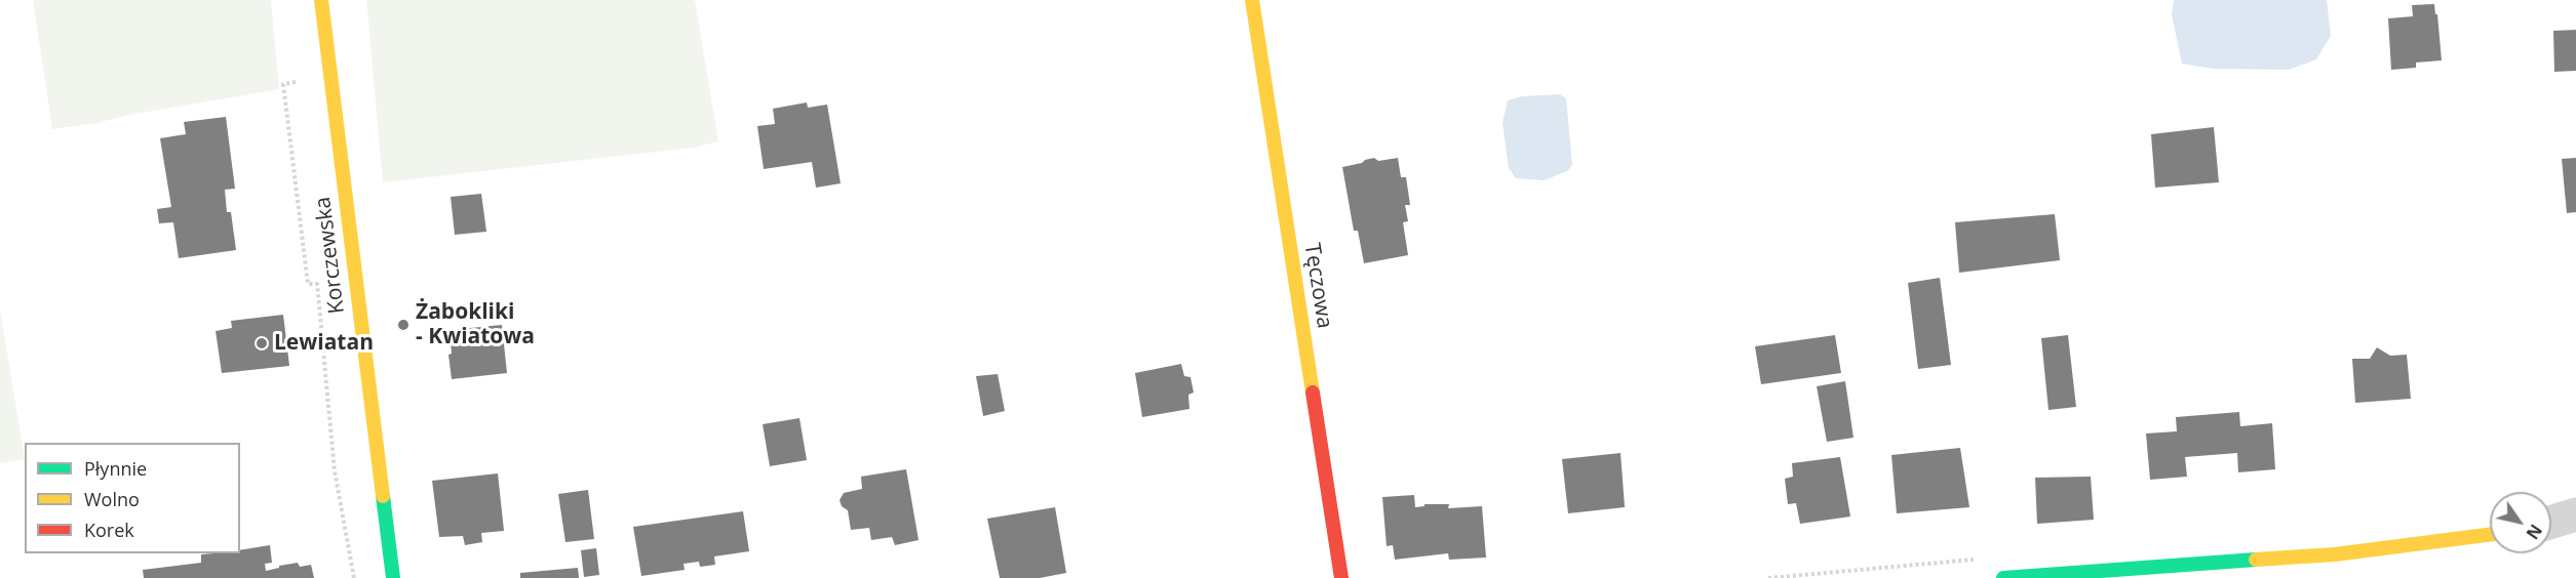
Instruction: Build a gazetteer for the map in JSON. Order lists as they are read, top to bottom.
{
  "streets": {
    "street": ["Korczewska", "Tęczowa"]
  },
  "places": ["Żabokliki - Kwiatowa", "Lewiatan"],
  "legend": ["Płynnie", "Wolno", "Korek"],
  "north": "bottom right"
}
